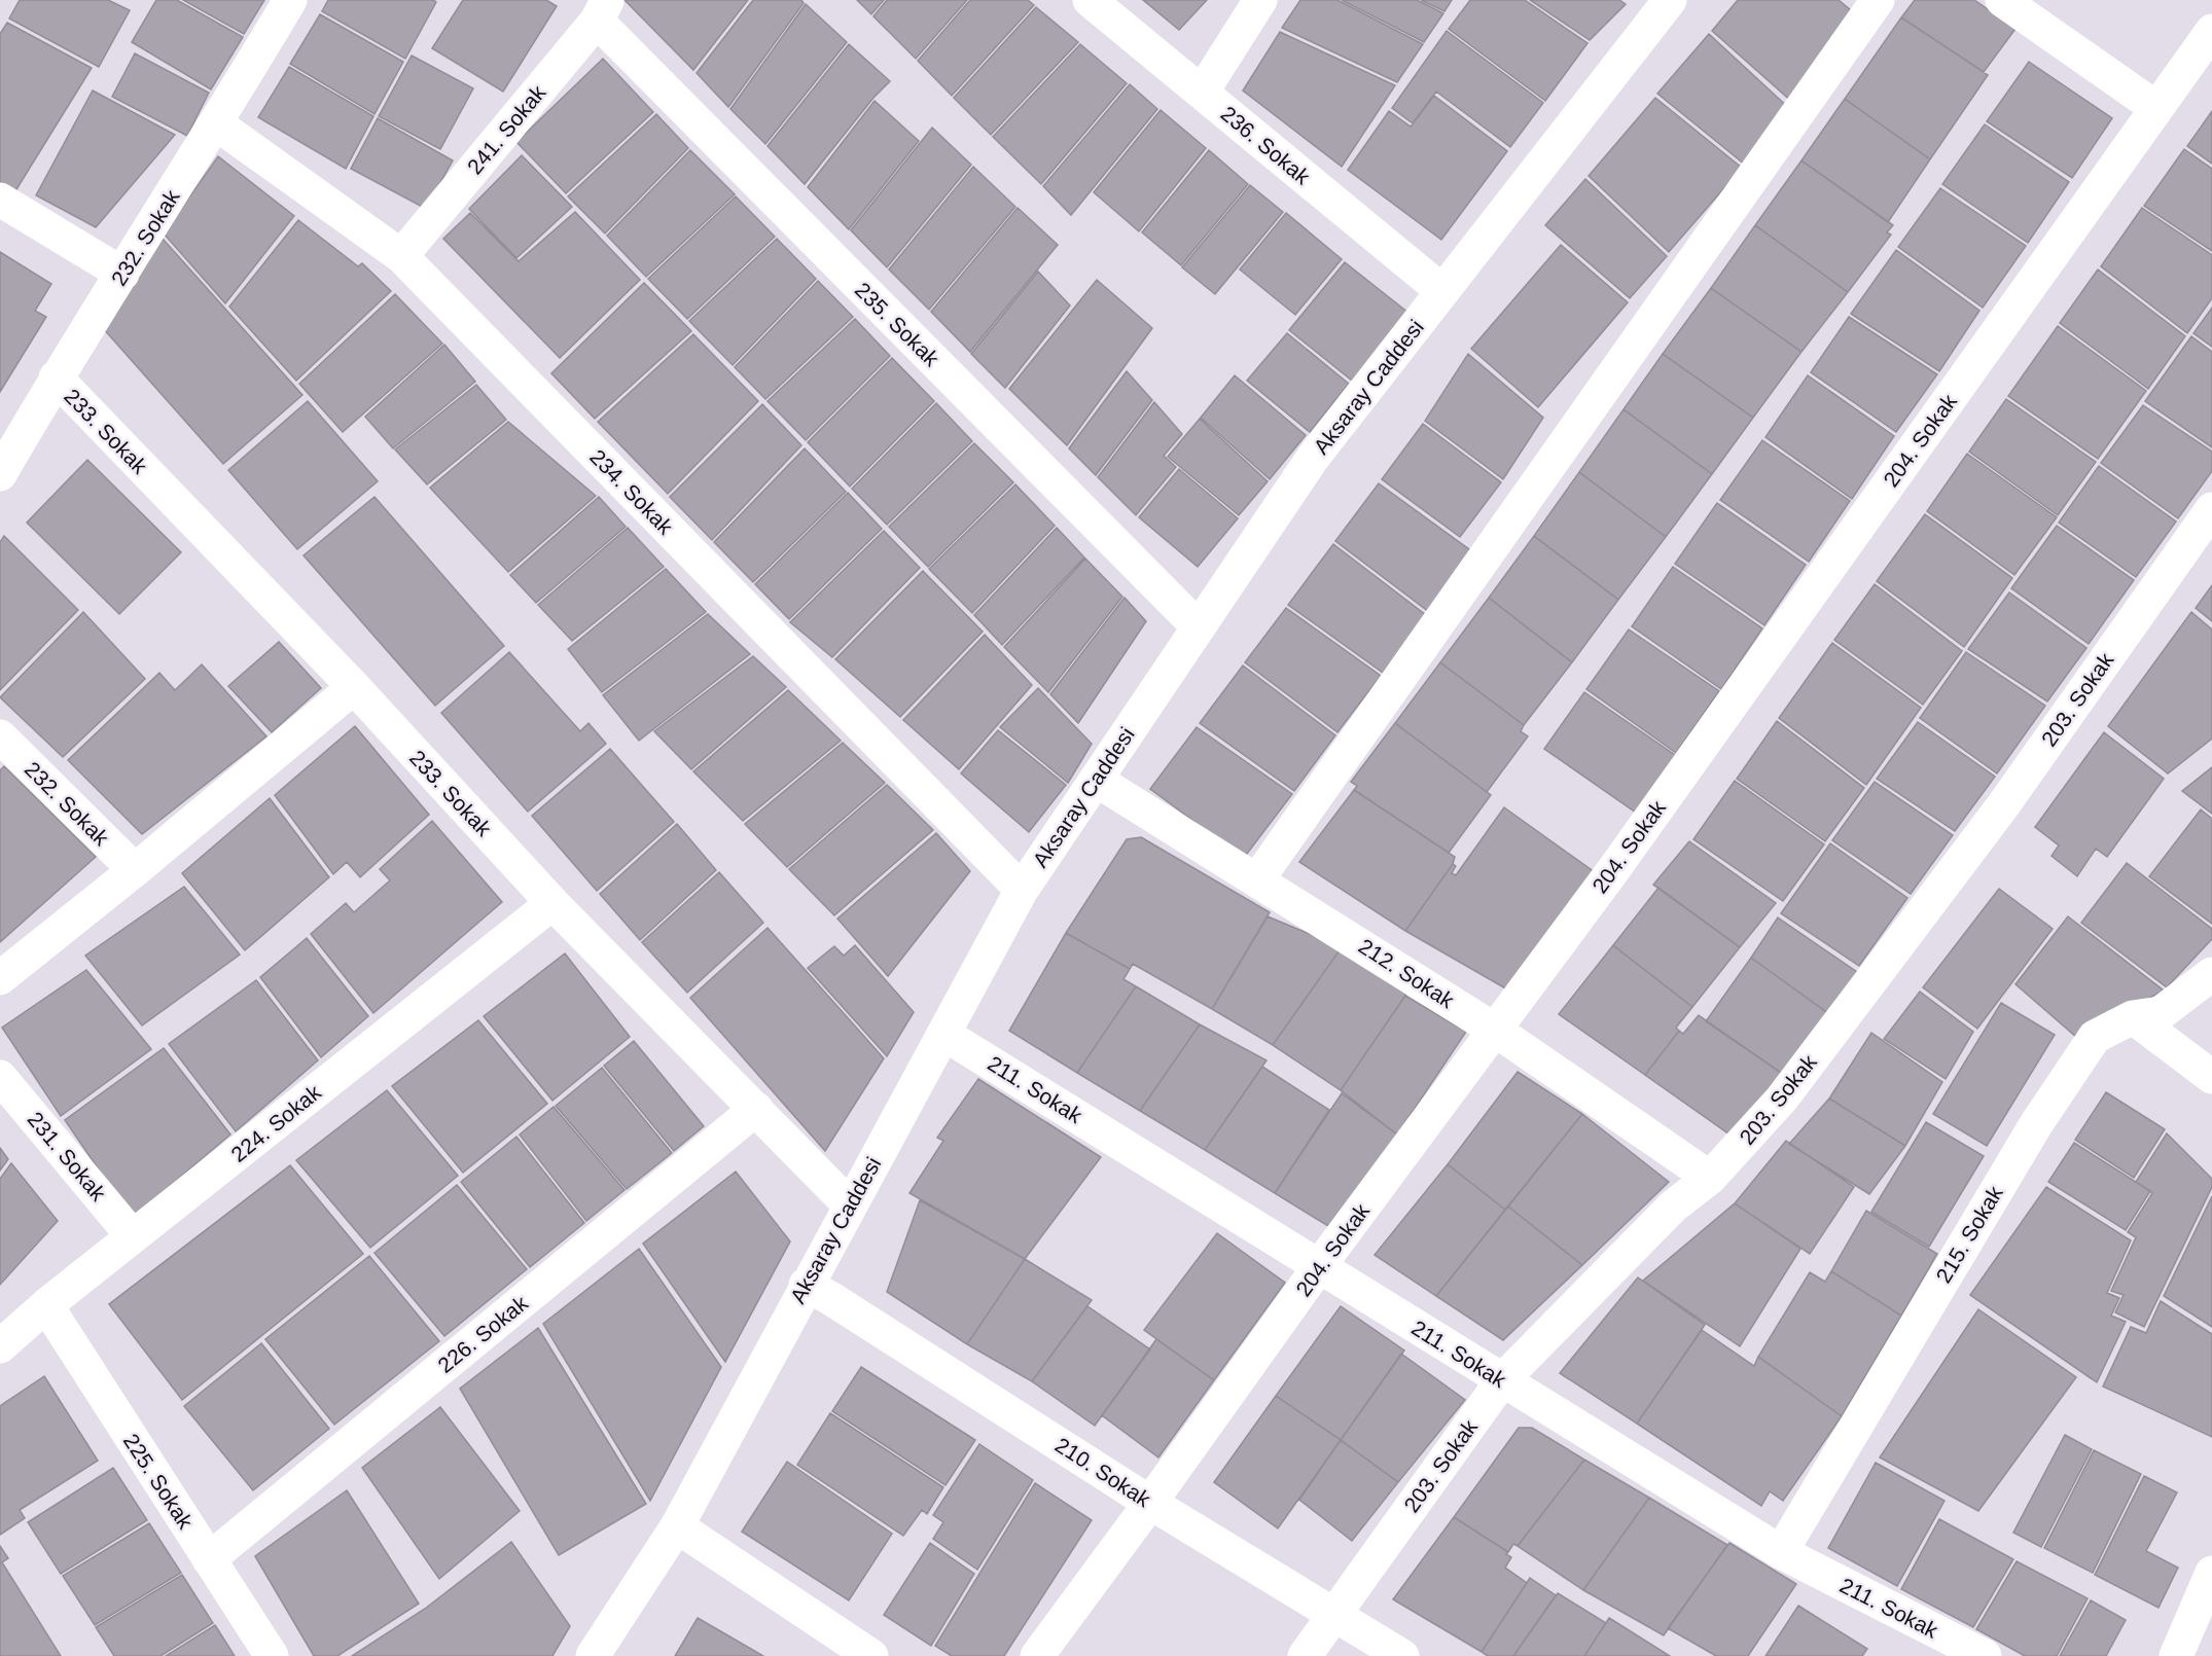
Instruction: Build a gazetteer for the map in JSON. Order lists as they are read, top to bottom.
{
  "streets": {
    "street": [
      "241. Sokak",
      "236. Sokak",
      "232. Sokak",
      "235. Sokak",
      "Aksaray Caddesi",
      "233. Sokak",
      "204. Sokak",
      "234. Sokak",
      "203. Sokak",
      "212. Sokak",
      "211. Sokak",
      "224. Sokak",
      "231. Sokak",
      "215. Sokak",
      "226. Sokak",
      "210. Sokak",
      "225. Sokak"
    ]
  },
  "crossings": [
    ["241. Sokak", "235. Sokak"],
    ["241. Sokak", "234. Sokak"],
    ["236. Sokak", "Aksaray Caddesi"],
    ["232. Sokak", "233. Sokak"],
    ["232. Sokak", "234. Sokak"],
    ["235. Sokak", "Aksaray Caddesi"],
    ["Aksaray Caddesi", "233. Sokak"],
    ["Aksaray Caddesi", "234. Sokak"],
    ["Aksaray Caddesi", "212. Sokak"],
    ["Aksaray Caddesi", "211. Sokak"],
    ["Aksaray Caddesi", "210. Sokak"],
    ["233. Sokak", "224. Sokak"],
    ["233. Sokak", "226. Sokak"],
    ["204. Sokak", "212. Sokak"],
    ["204. Sokak", "211. Sokak"],
    ["204. Sokak", "210. Sokak"],
    ["203. Sokak", "212. Sokak"],
    ["203. Sokak", "211. Sokak"],
    ["203. Sokak", "210. Sokak"],
    ["211. Sokak", "215. Sokak"],
    ["224. Sokak", "231. Sokak"],
    ["224. Sokak", "225. Sokak"],
    ["226. Sokak", "225. Sokak"]
  ]
}
